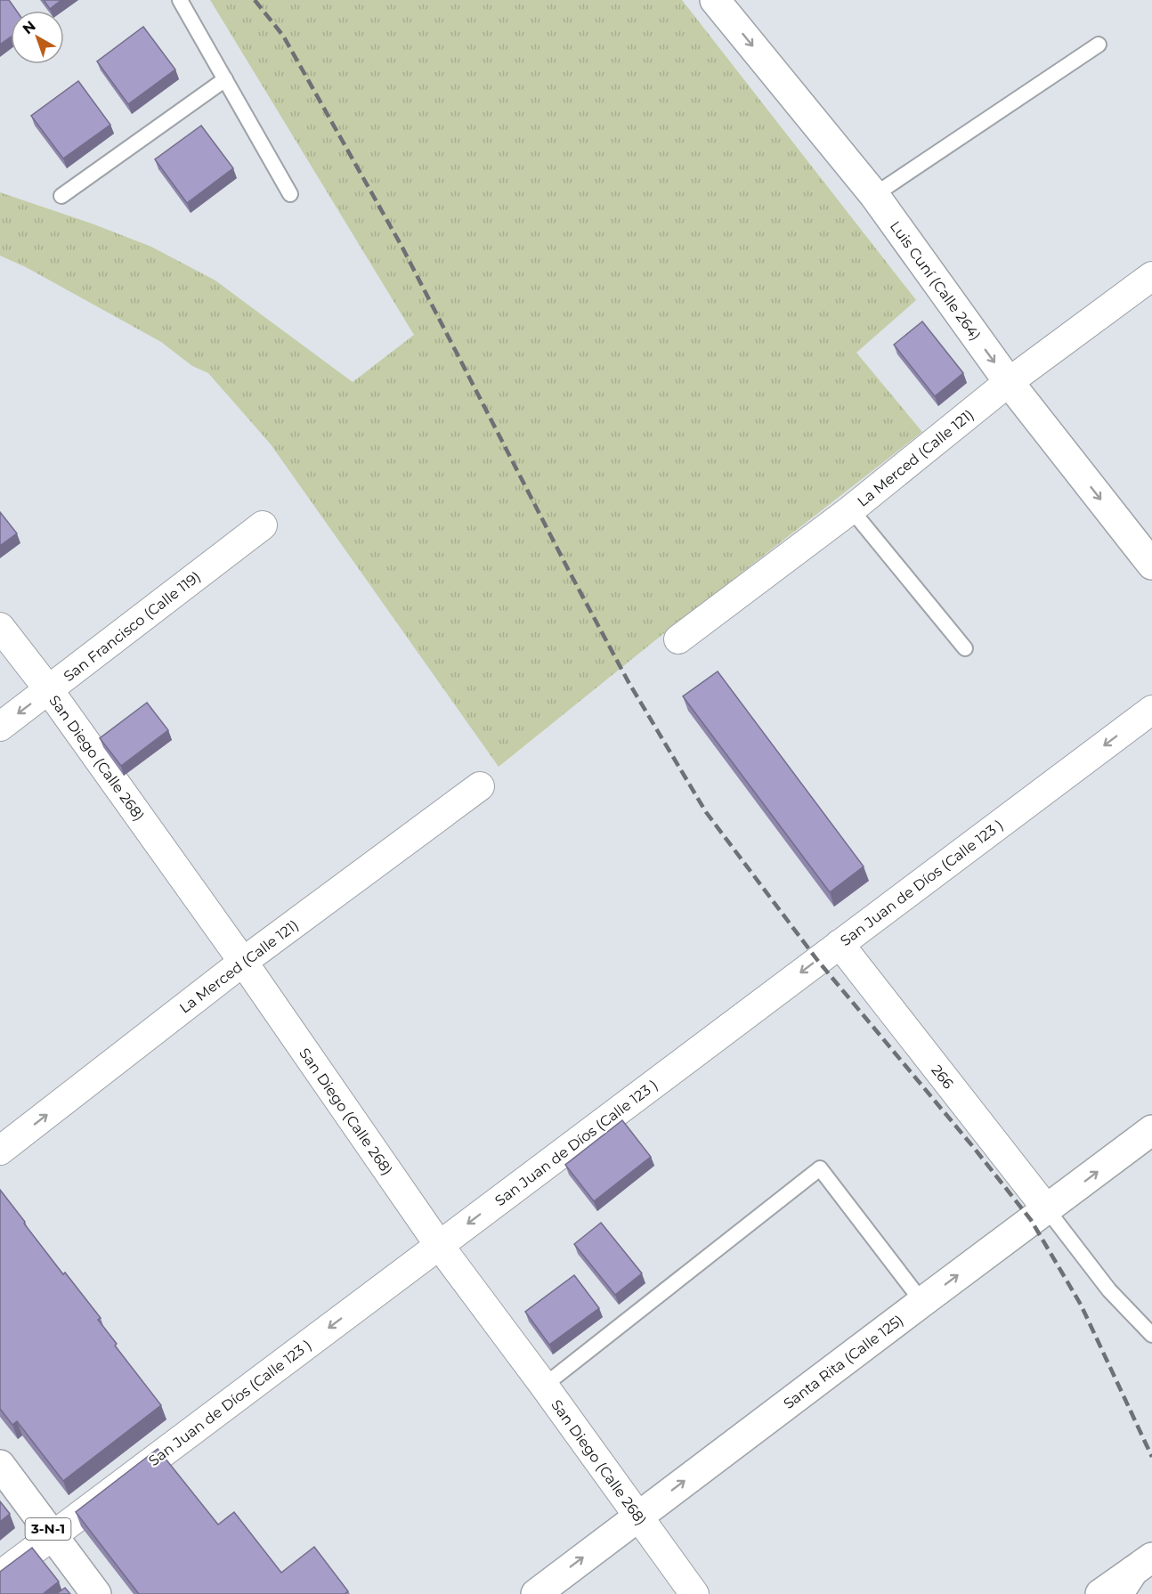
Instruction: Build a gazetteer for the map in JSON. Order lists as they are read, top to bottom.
{
  "streets": {
    "street": [
      "Luis Cuní (Calle 264)",
      "La Merced (Calle 121)",
      "San Francisco (Calle 119)",
      "San Diego (Calle 268)",
      "San Juan de Díos (Calle 123 )",
      "266",
      "Santa Rita (Calle 125)",
      "3-N-1"
    ]
  },
  "crossings": [
    ["Luis Cuní (Calle 264)", "La Merced (Calle 121)"],
    ["La Merced (Calle 121)", "San Diego (Calle 268)"],
    ["San Francisco (Calle 119)", "San Diego (Calle 268)"],
    ["San Diego (Calle 268)", "San Juan de Díos (Calle 123 )"],
    ["San Diego (Calle 268)", "Santa Rita (Calle 125)"],
    ["San Juan de Díos (Calle 123 )", "266"],
    ["San Juan de Díos (Calle 123 )", "3-N-1"],
    ["266", "Santa Rita (Calle 125)"]
  ],
  "one_way": ["Luis Cuní (Calle 264)", "San Juan de Díos (Calle 123 )", "Santa Rita (Calle 125)"],
  "north": "top left"
}
